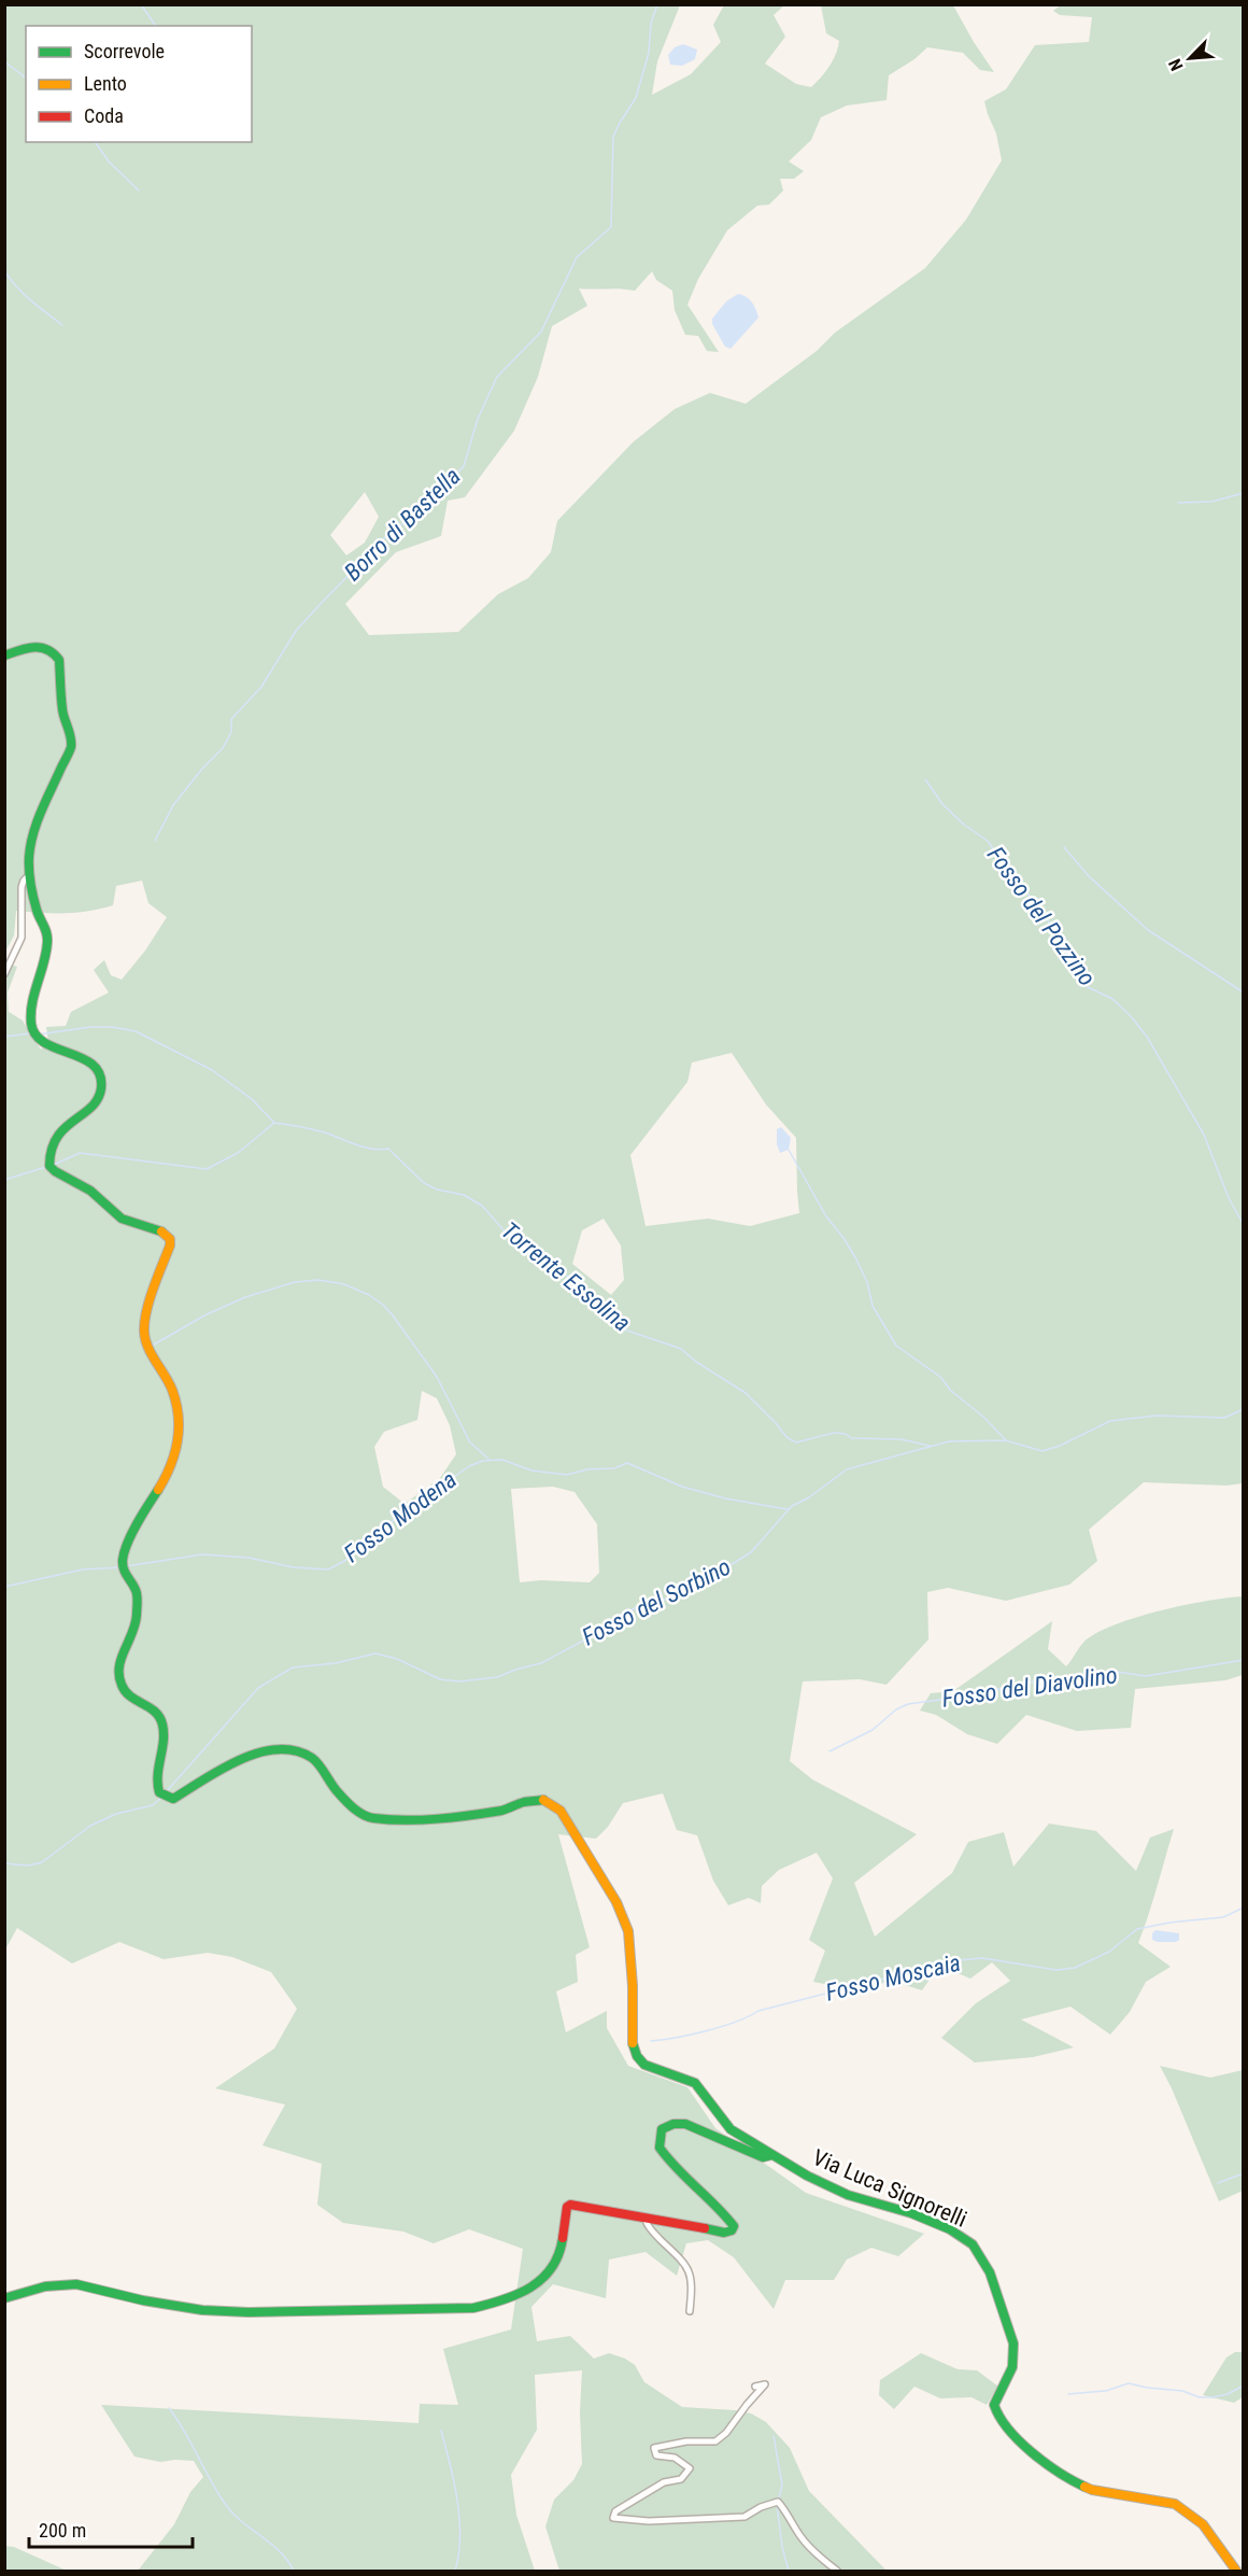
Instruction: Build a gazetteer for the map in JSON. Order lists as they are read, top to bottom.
{
  "streets": {
    "main road": ["Via Luca Signorelli"]
  },
  "water": [
    "Borro di Bastella",
    "Fosso del Pozzino",
    "Torrente Essolina",
    "Fosso Modena",
    "Fosso del Sorbino",
    "Fosso del Diavolino",
    "Fosso Moscaia"
  ],
  "legend": ["Scorrevole", "Lento", "Coda"],
  "scale_bar": "200 m",
  "north": "bottom left"
}
